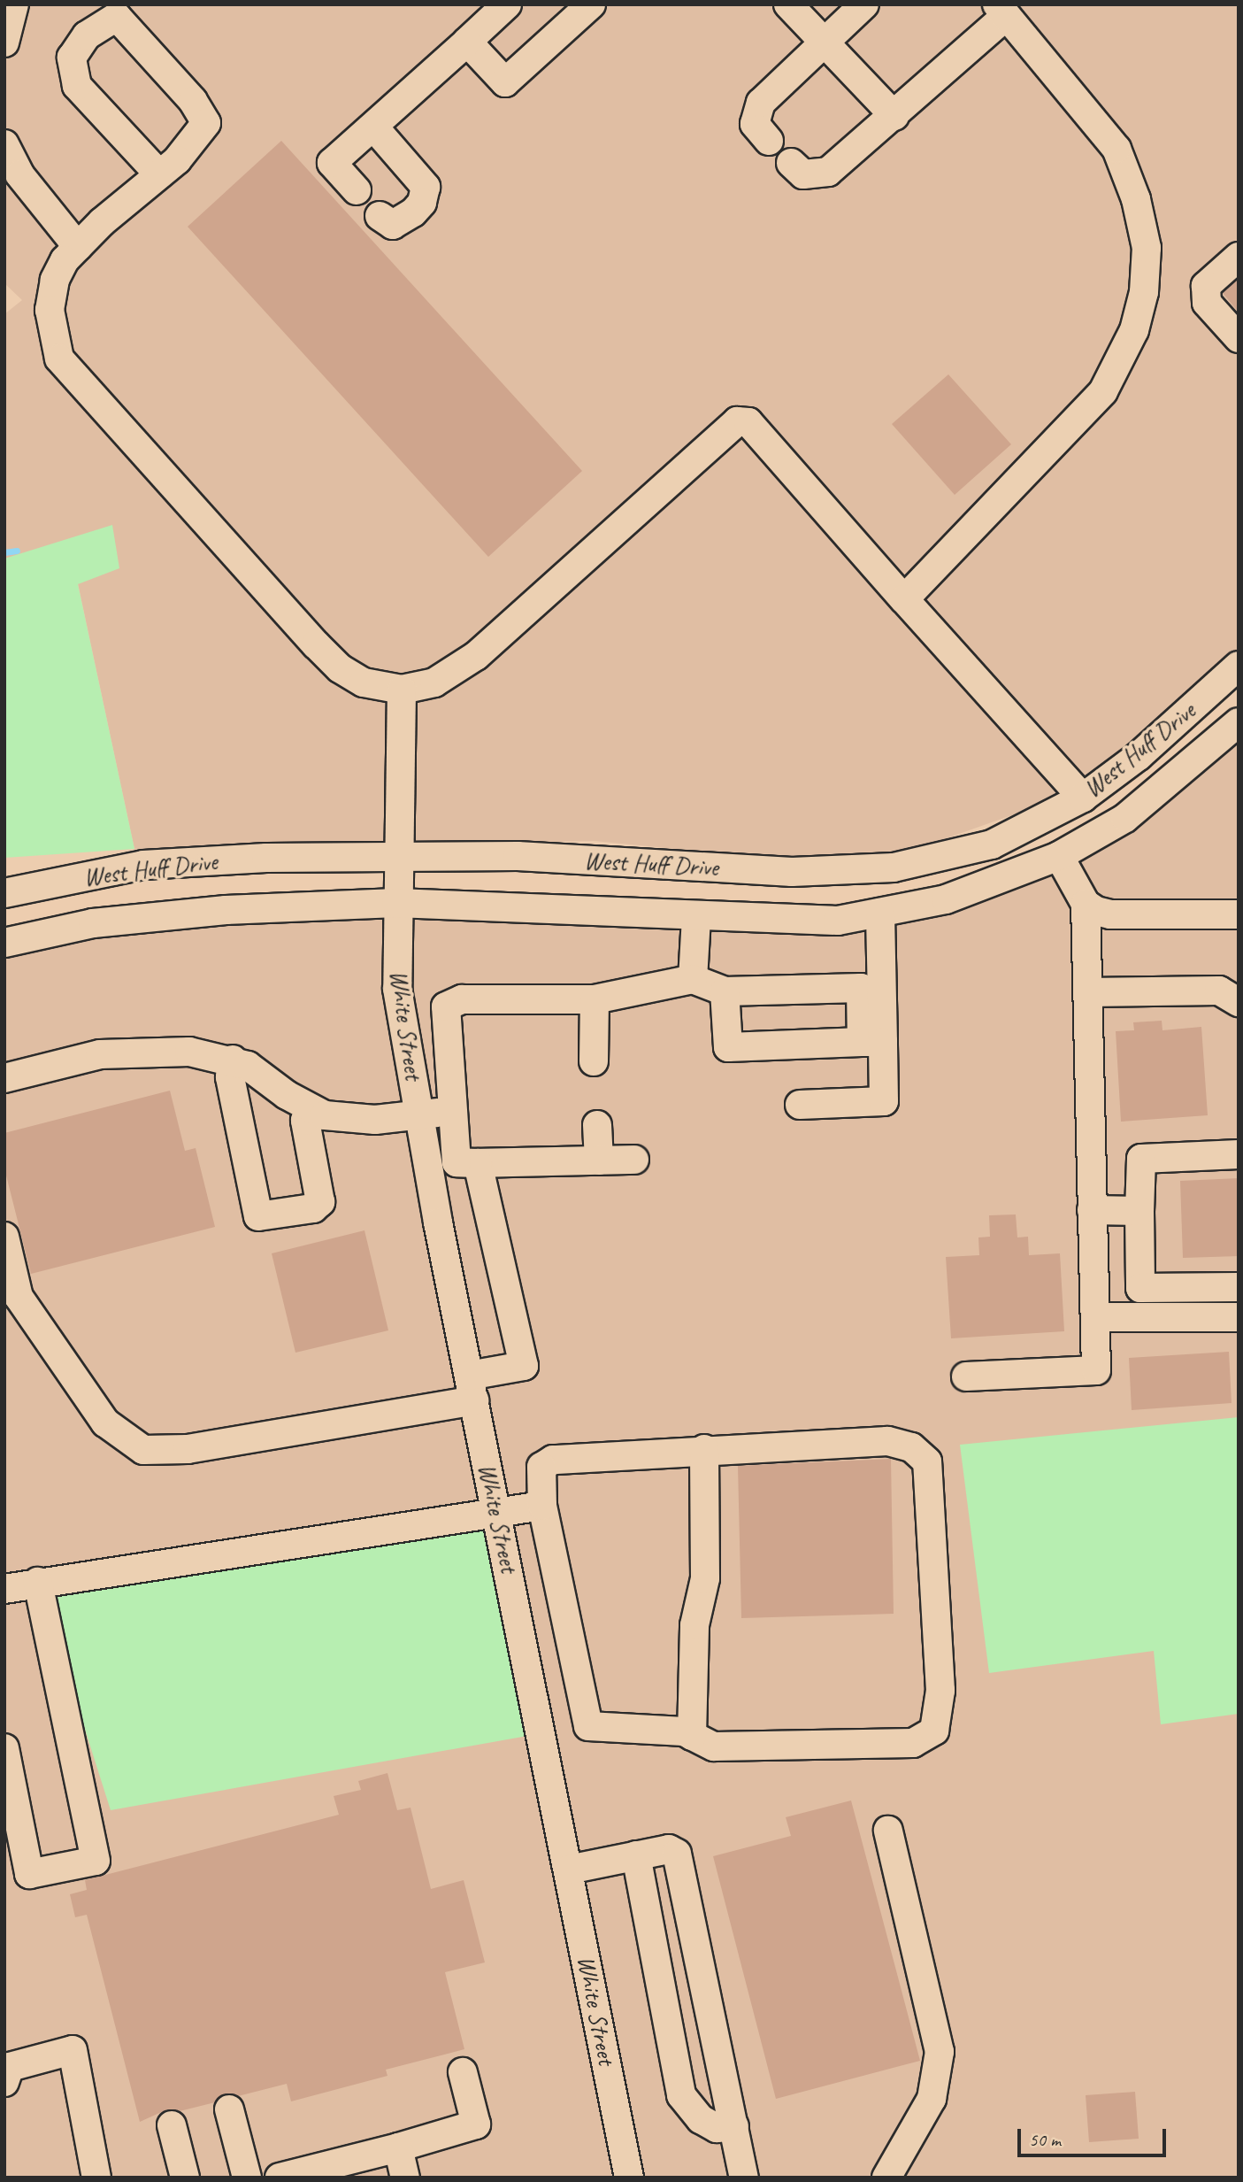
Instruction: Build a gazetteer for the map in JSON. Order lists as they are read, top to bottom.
{
  "streets": {
    "street": ["West Huff Drive", "White Street"]
  },
  "crossings": [
    ["West Huff Drive", "White Street"]
  ],
  "scale_bar": "50 m"
}
